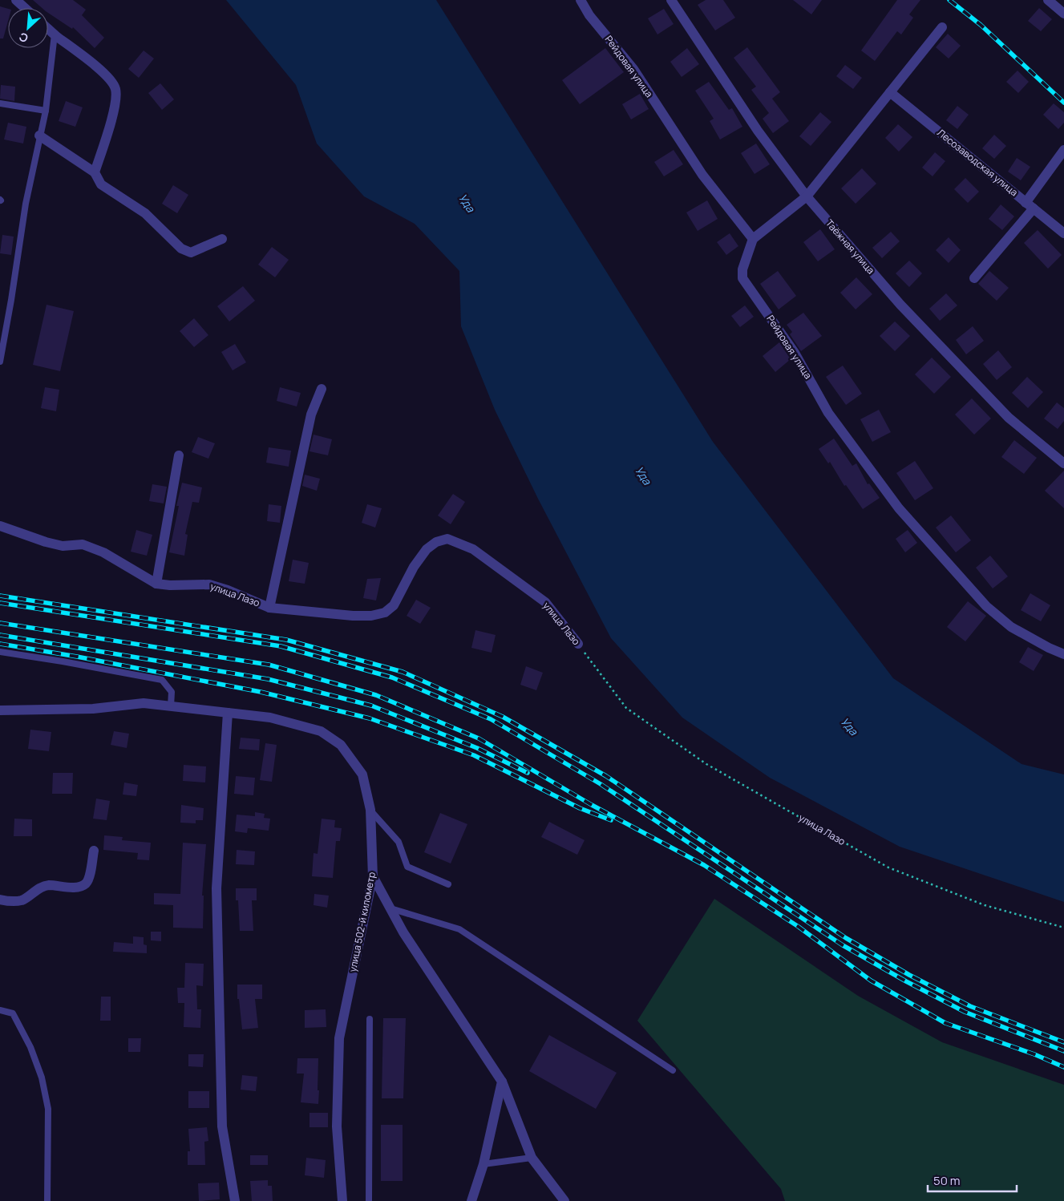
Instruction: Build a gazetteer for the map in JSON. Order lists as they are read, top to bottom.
{
  "streets": {
    "street": [
      "Рейдовая улица",
      "Лесозаводская улица",
      "Таёжная улица",
      "улица Лазо",
      "улица 502-й километр"
    ]
  },
  "water": ["Уда"],
  "scale_bar": "50 m",
  "north": "bottom left"
}
